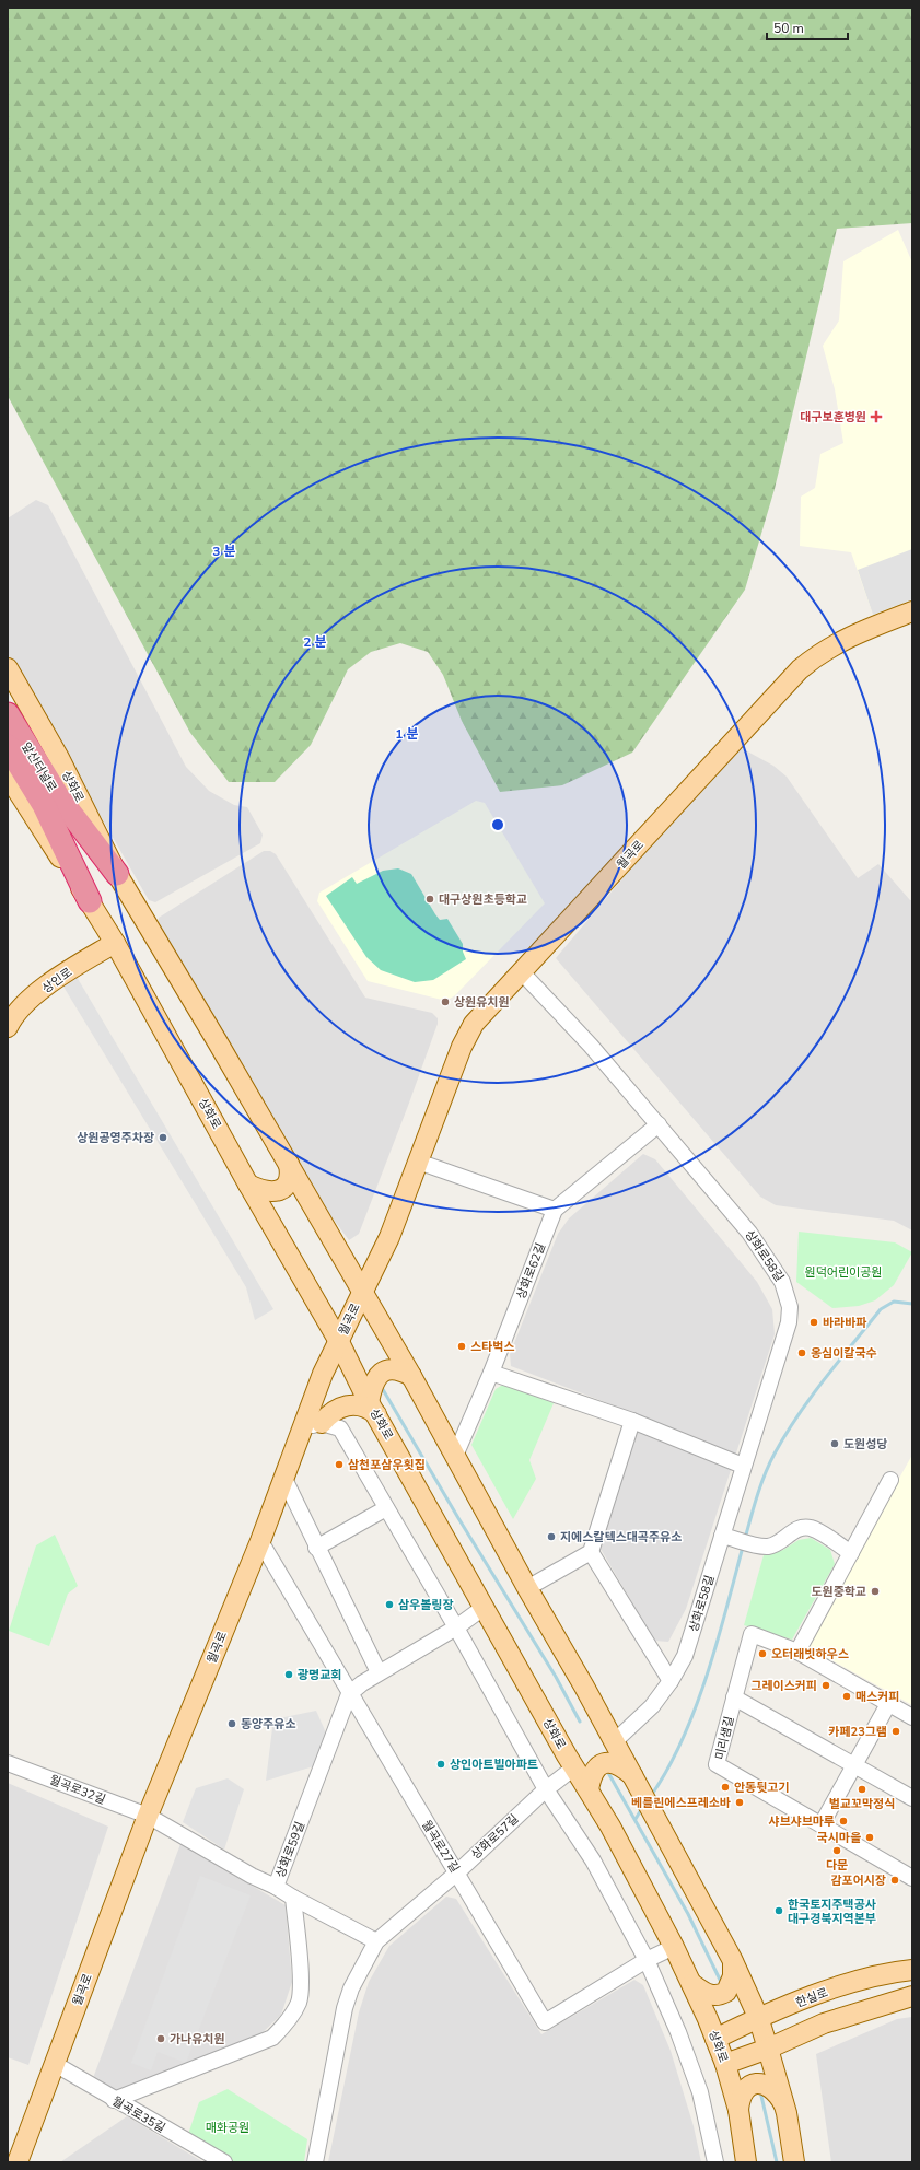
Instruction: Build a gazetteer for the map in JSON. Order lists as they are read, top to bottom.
{
  "streets": {
    "highway": ["앞산터널로"],
    "main road": [
      "상화로",
      "월곡로",
      "상인로",
      "한실로"
    ],
    "street": [
      "상화로58길",
      "상화로62길",
      "미리샘길",
      "월곡로32길",
      "상화로57길",
      "월곡로27길",
      "상화로59길",
      "월곡로35길"
    ]
  },
  "crossings": [
    ["상화로", "월곡로"],
    ["상화로", "상인로"],
    ["상화로", "상화로58길"],
    ["상화로", "상화로62길"],
    ["상화로", "상화로57길"],
    ["상화로", "월곡로27길"],
    ["상화로", "한실로"],
    ["월곡로", "상화로58길"],
    ["월곡로", "월곡로32길"],
    ["월곡로", "월곡로27길"],
    ["월곡로", "월곡로35길"],
    ["상화로58길", "상화로62길"],
    ["상화로57길", "월곡로27길"],
    ["월곡로27길", "상화로59길"]
  ],
  "parks": ["원덕어린이공원", "매화공원"],
  "places": {
    "health": ["대구보훈병원"],
    "other": [
      "대구상원초등학교",
      "상원유치원",
      "상원공영주차장",
      "바라바파",
      "스타벅스",
      "옹심이칼국수",
      "도원성당",
      "삼천포삼우횟집",
      "지에스칼텍스대곡주유소",
      "도원중학교",
      "삼우볼링장",
      "오터래빗하우스",
      "광명교회",
      "그레이스커피",
      "매스커피",
      "동양주유소",
      "카페23그램",
      "상인아트빌아파트",
      "안동뒷고기",
      "벌교꼬막정식",
      "베를린에스프레소바",
      "샤브샤브마루",
      "국시마을",
      "다문",
      "감포어시장",
      "한국토지주택공사 대구경북지역본부",
      "가나유치원"
    ]
  },
  "scale_bar": "50 m",
  "rings": ["3 분", "2 분", "1 분"]
}
